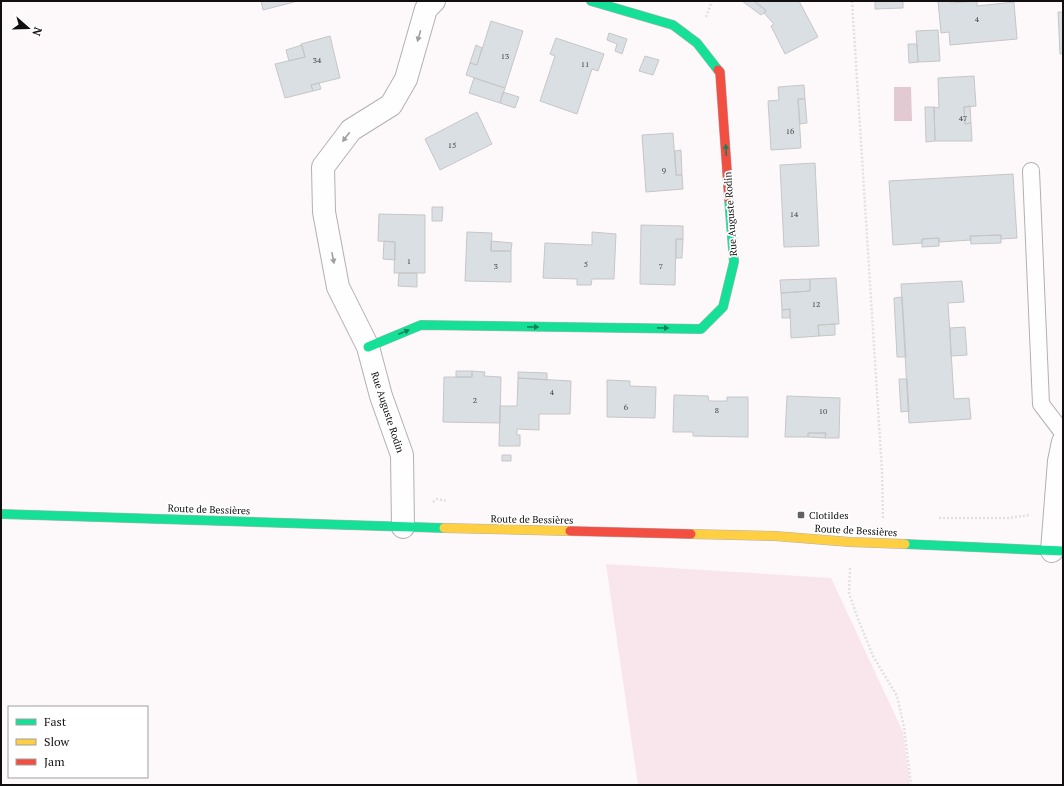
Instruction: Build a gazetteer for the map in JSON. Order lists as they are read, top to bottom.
{
  "streets": {
    "main road": ["Rue Auguste Rodin", "Route de Bessières"]
  },
  "crossings": [
    ["Rue Auguste Rodin", "Route de Bessières"]
  ],
  "places": {
    "transit": ["Clotildes"]
  },
  "house_numbers": [
    "4",
    "13",
    "34",
    "11",
    "47",
    "16",
    "15",
    "9",
    "14",
    "1",
    "5",
    "3",
    "7",
    "12",
    "4",
    "2",
    "6",
    "8",
    "10"
  ],
  "legend": ["Fast", "Slow", "Jam"],
  "north": "right"
}
